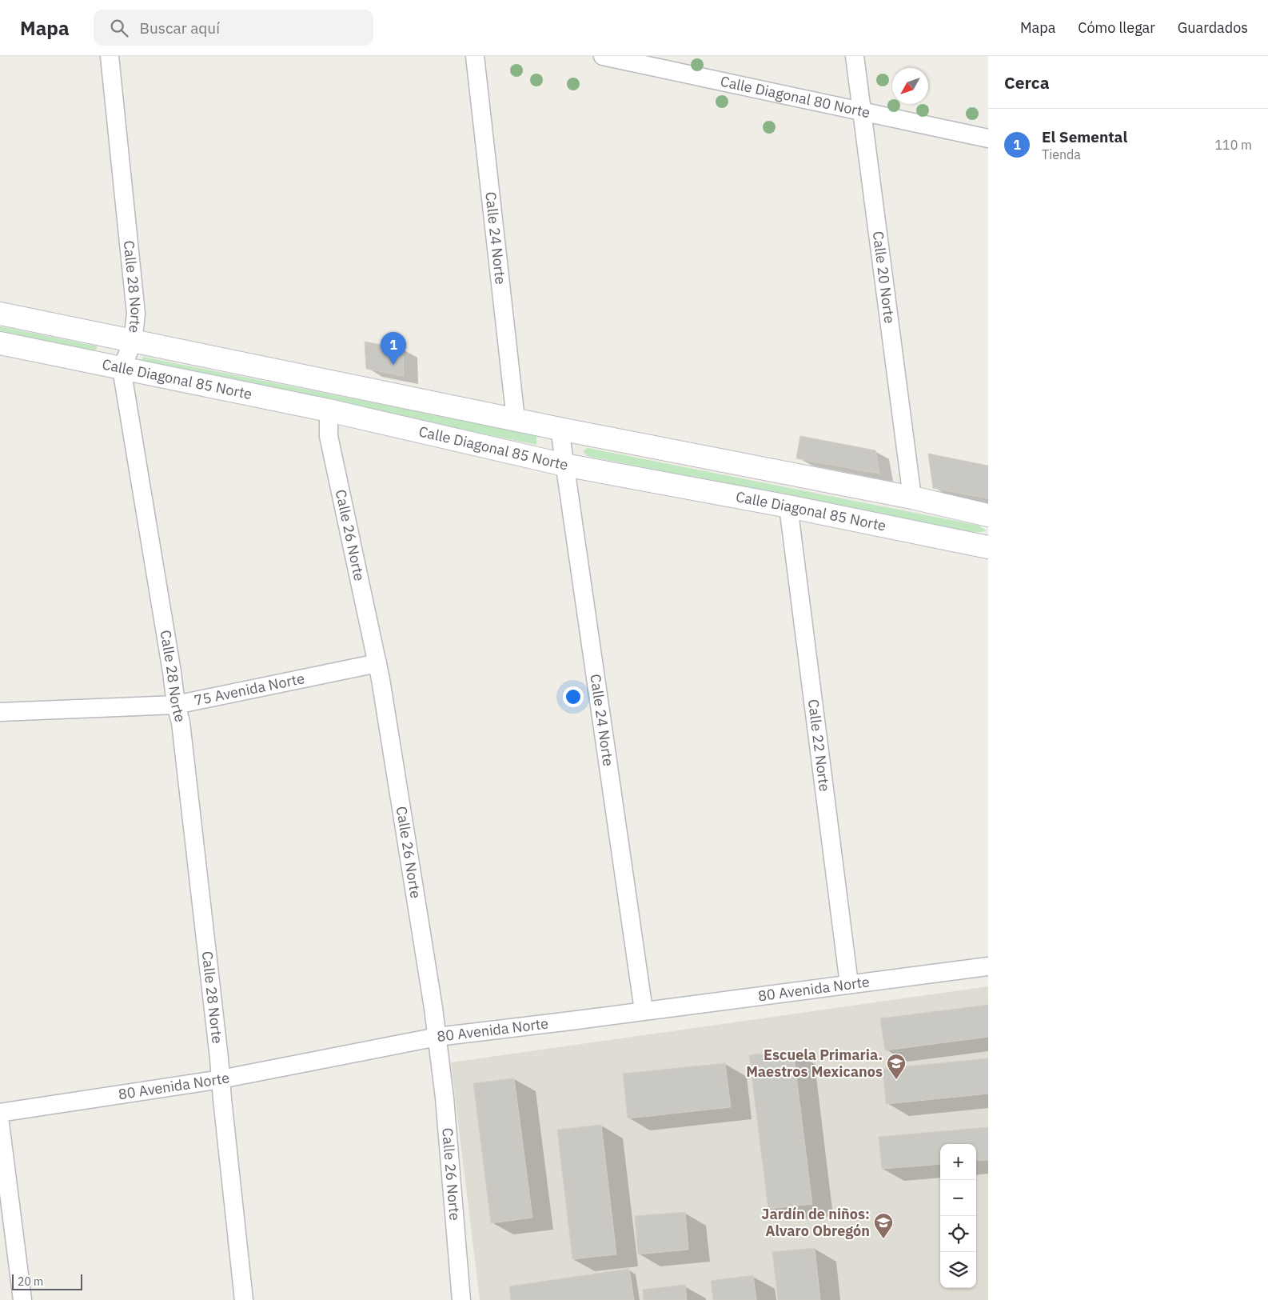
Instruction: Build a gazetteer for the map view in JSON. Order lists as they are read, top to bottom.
{
  "streets": {
    "main road": ["Calle Diagonal 85 Norte"],
    "street": [
      "Calle Diagonal 80 Norte",
      "Calle 24 Norte",
      "Calle 20 Norte",
      "Calle 28 Norte",
      "Calle 26 Norte",
      "75 Avenida Norte",
      "Calle 22 Norte",
      "80 Avenida Norte"
    ]
  },
  "crossings": [
    ["Calle Diagonal 80 Norte", "Calle 20 Norte"],
    ["Calle 24 Norte", "Calle Diagonal 85 Norte"],
    ["Calle 24 Norte", "80 Avenida Norte"],
    ["Calle 20 Norte", "Calle Diagonal 85 Norte"],
    ["Calle 28 Norte", "Calle Diagonal 85 Norte"],
    ["Calle 28 Norte", "75 Avenida Norte"],
    ["Calle 28 Norte", "80 Avenida Norte"],
    ["Calle Diagonal 85 Norte", "Calle 26 Norte"],
    ["Calle Diagonal 85 Norte", "Calle 22 Norte"],
    ["Calle 26 Norte", "75 Avenida Norte"],
    ["Calle 26 Norte", "80 Avenida Norte"],
    ["Calle 22 Norte", "80 Avenida Norte"]
  ],
  "places": {
    "school or university": ["Escuela Primaria. Maestros Mexicanos", "Jardín de niños: Alvaro Obregón"]
  },
  "scale_bar": "20 m",
  "north": "bottom left",
  "page": {
    "header": "Mapa",
    "search": "Buscar aquí",
    "nav": ["Mapa", "Cómo llegar", "Guardados"],
    "heading": "Cerca",
    "list": [
      {
        "mark": "1",
        "name": "El Semental",
        "note": "Tienda",
        "value": "110 m"
      }
    ],
    "pins": "1",
    "map_buttons": ["+", "−"],
    "scale": "20 m"
  }
}
